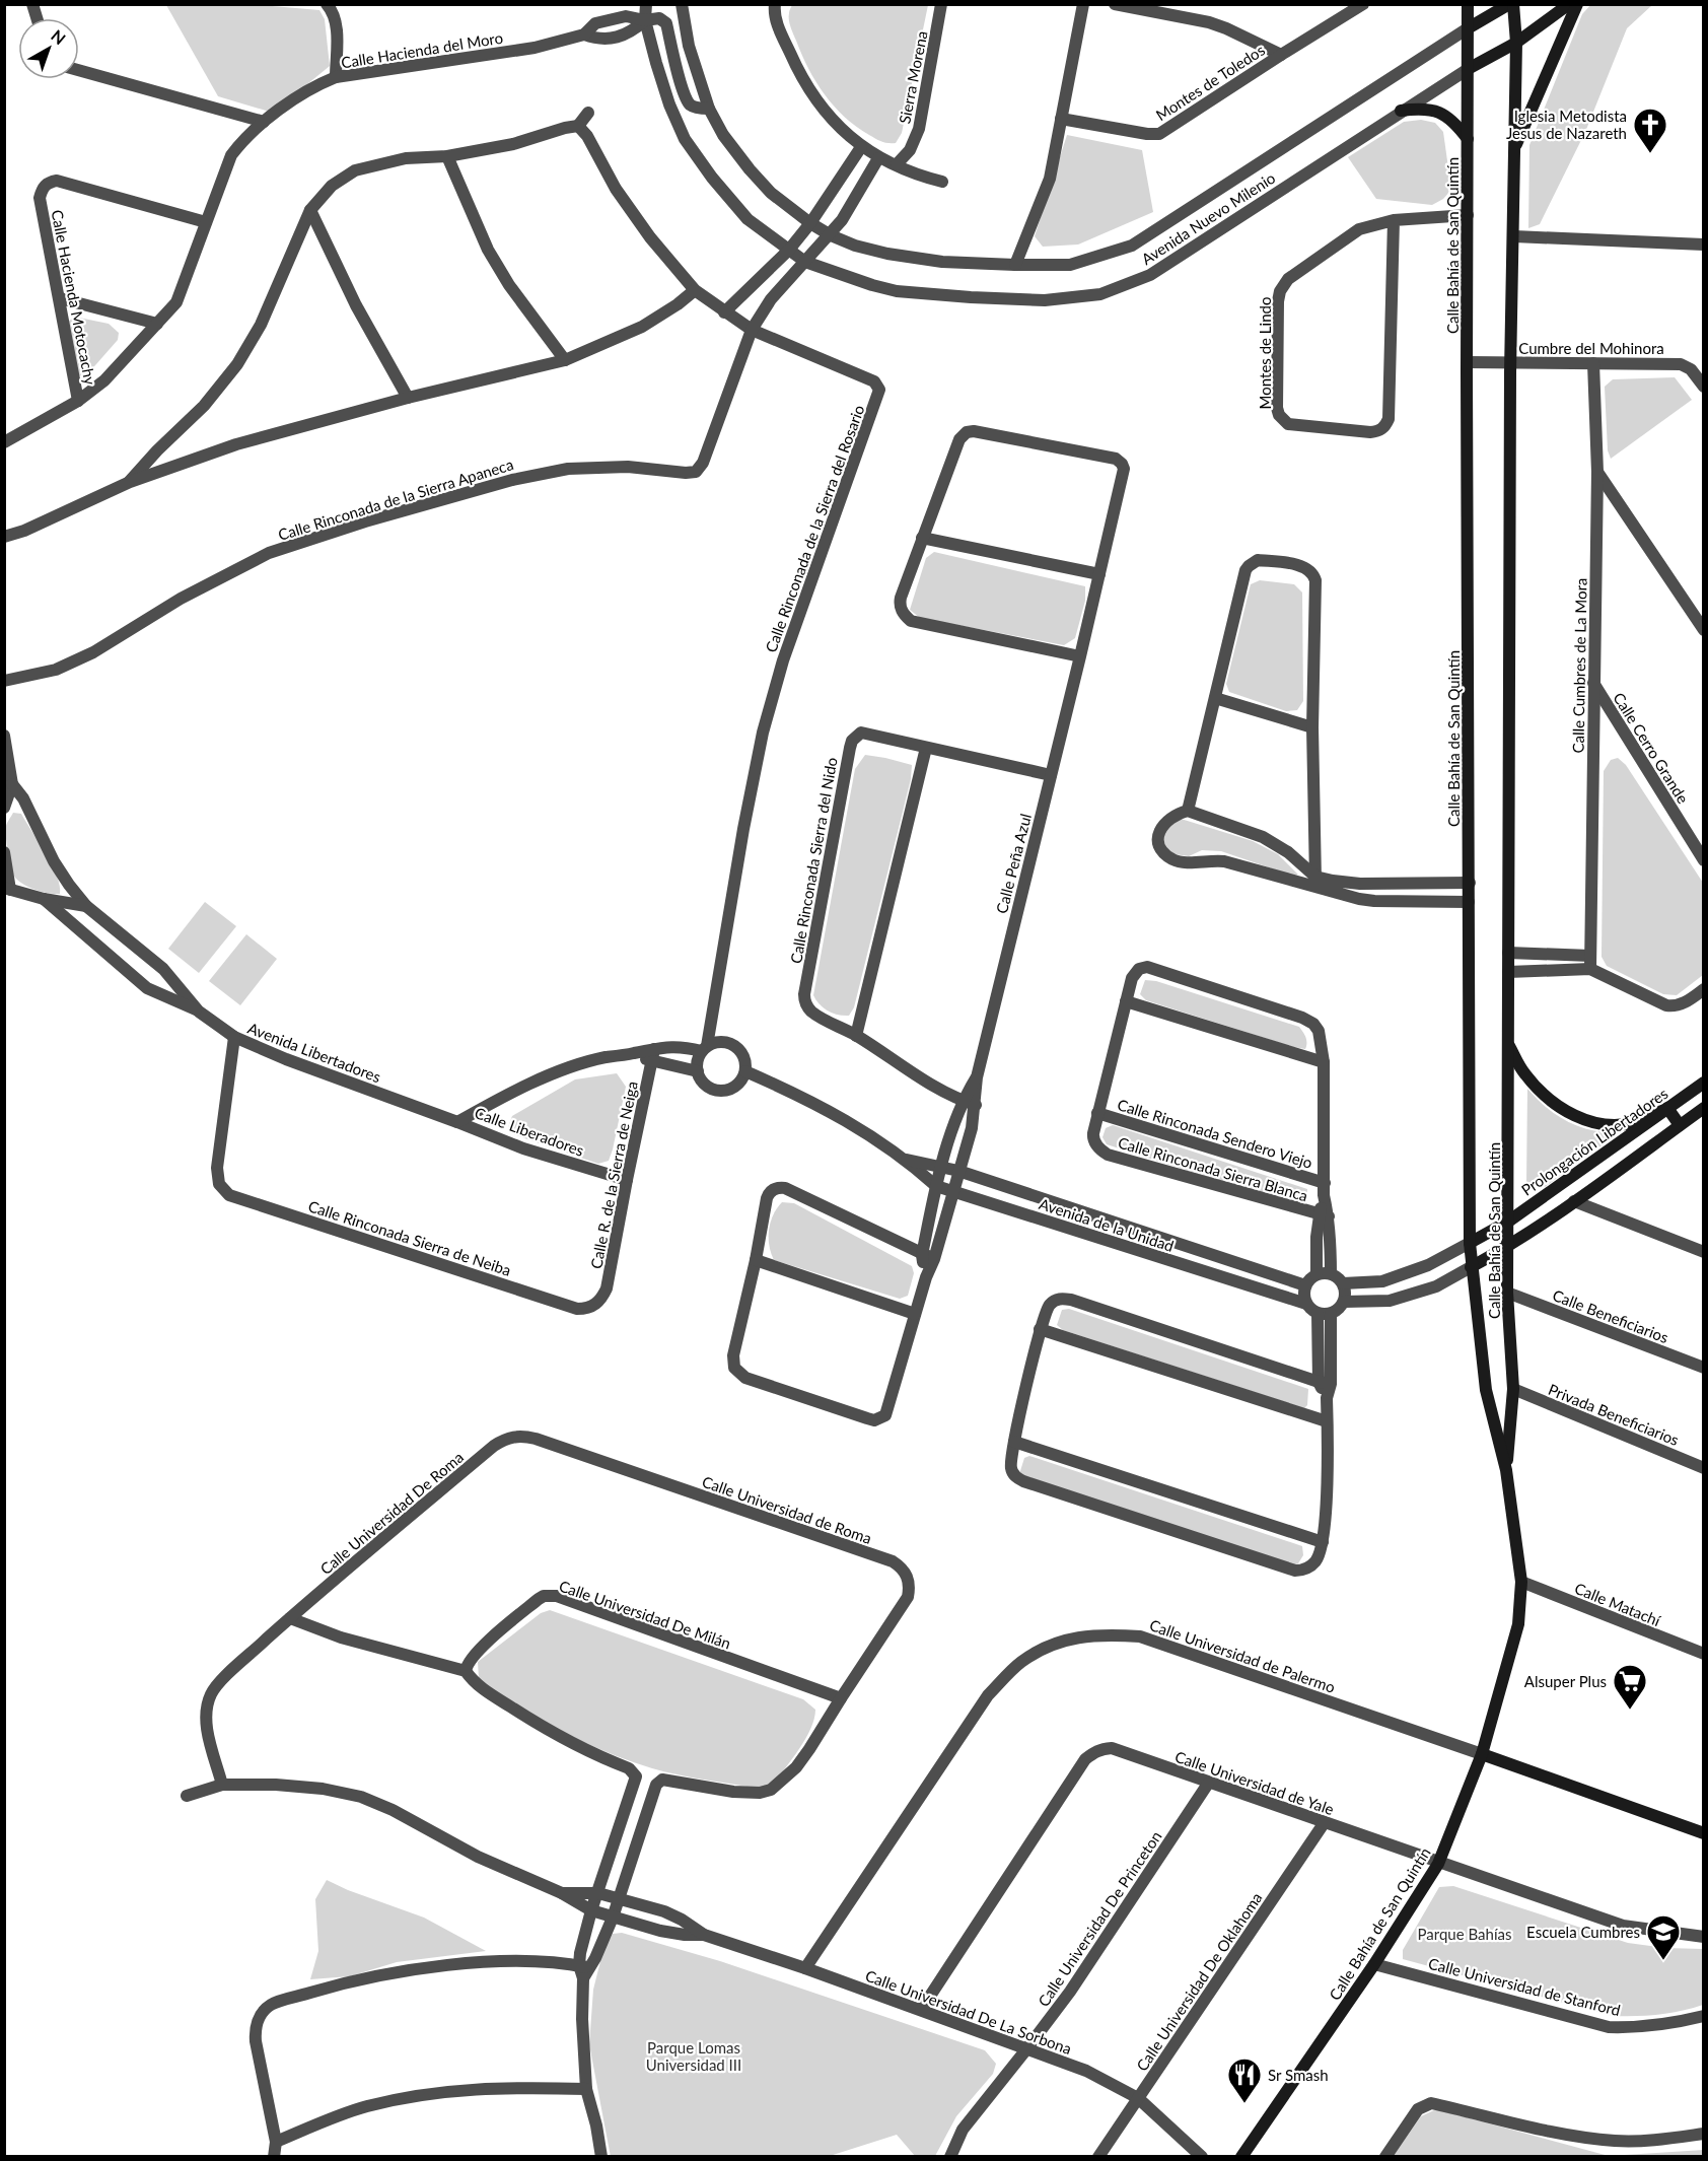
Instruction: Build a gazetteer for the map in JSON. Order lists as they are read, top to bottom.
{
  "streets": {
    "street": [
      "Calle Hacienda del Moro",
      "Sierra Morena",
      "Montes de Toledos",
      "Avenida Nuevo Milenio",
      "Calle Bahía de San Quintín",
      "Calle Hacienda Motocachy",
      "Cumbre del Mohinora",
      "Montes de Lindo",
      "Calle Rinconada de la Sierra Apaneca",
      "Calle Rinconada de la Sierra del Rosario",
      "Calle Cumbres de La Mora",
      "Calle Cerro Grande",
      "Calle Rinconada Sierra del Nido",
      "Calle Peña Azul",
      "Avenida Libertadores",
      "Calle Liberadores",
      "Calle Rinconada Sendero Viejo",
      "Prolongación Libertadores",
      "Calle Rinconada Sierra Blanca",
      "Calle R. de la Sierra de Neiga",
      "Avenida de la Unidad",
      "Calle Rinconada Sierra de Neiba",
      "Calle Beneficiarios",
      "Privada Beneficiarios",
      "Calle Universidad de Roma",
      "Calle Universidad De Roma",
      "Calle Matachí",
      "Calle Universidad De Milán",
      "Calle Universidad de Palermo",
      "Calle Universidad de Yale",
      "Calle Universidad De Princeton",
      "Calle Universidad De Oklahoma",
      "Calle Universidad de Stanford",
      "Calle Universidad De La Sorbona"
    ]
  },
  "crossings": [
    ["Calle Hacienda del Moro", "Avenida Nuevo Milenio"],
    ["Calle Hacienda del Moro", "Calle Hacienda Motocachy"],
    ["Avenida Nuevo Milenio", "Calle Bahía de San Quintín"],
    ["Avenida Nuevo Milenio", "Calle Rinconada de la Sierra Apaneca"],
    ["Calle Bahía de San Quintín", "Cumbre del Mohinora"],
    ["Calle Bahía de San Quintín", "Montes de Lindo"],
    ["Calle Bahía de San Quintín", "Prolongación Libertadores"],
    ["Calle Bahía de San Quintín", "Calle Beneficiarios"],
    ["Calle Bahía de San Quintín", "Privada Beneficiarios"],
    ["Calle Bahía de San Quintín", "Calle Matachí"],
    ["Calle Bahía de San Quintín", "Calle Universidad de Palermo"],
    ["Calle Bahía de San Quintín", "Calle Universidad de Yale"],
    ["Calle Bahía de San Quintín", "Calle Universidad de Stanford"],
    ["Cumbre del Mohinora", "Calle Cumbres de La Mora"],
    ["Calle Rinconada de la Sierra Apaneca", "Calle Rinconada de la Sierra del Rosario"],
    ["Calle Rinconada de la Sierra del Rosario", "Avenida de la Unidad"],
    ["Calle Cumbres de La Mora", "Calle Cerro Grande"],
    ["Calle Rinconada Sierra del Nido", "Calle Peña Azul"],
    ["Avenida Libertadores", "Calle Liberadores"],
    ["Avenida Libertadores", "Calle Rinconada Sierra de Neiba"],
    ["Calle Liberadores", "Calle R. de la Sierra de Neiga"],
    ["Calle Rinconada Sendero Viejo", "Calle Rinconada Sierra Blanca"],
    ["Calle Rinconada Sierra Blanca", "Avenida de la Unidad"],
    ["Calle R. de la Sierra de Neiga", "Calle Rinconada Sierra de Neiba"],
    ["Calle Universidad de Roma", "Calle Universidad De Roma"],
    ["Calle Universidad de Roma", "Calle Universidad De Milán"],
    ["Calle Universidad De Roma", "Calle Universidad De La Sorbona"],
    ["Calle Universidad de Palermo", "Calle Universidad De La Sorbona"],
    ["Calle Universidad de Yale", "Calle Universidad De Princeton"],
    ["Calle Universidad de Yale", "Calle Universidad De Oklahoma"],
    ["Calle Universidad de Yale", "Calle Universidad De La Sorbona"],
    ["Calle Universidad De Princeton", "Calle Universidad De La Sorbona"],
    ["Calle Universidad De Oklahoma", "Calle Universidad De La Sorbona"]
  ],
  "parks": ["Parque Bahías", "Parque Lomas Universidad III"],
  "places": {
    "church": ["Iglesia Metodista Jesus de Nazareth"],
    "supermarket": ["Alsuper Plus"],
    "school or university": ["Escuela Cumbres"],
    "restaurant": ["Sr Smash"]
  },
  "north": "top right"
}
